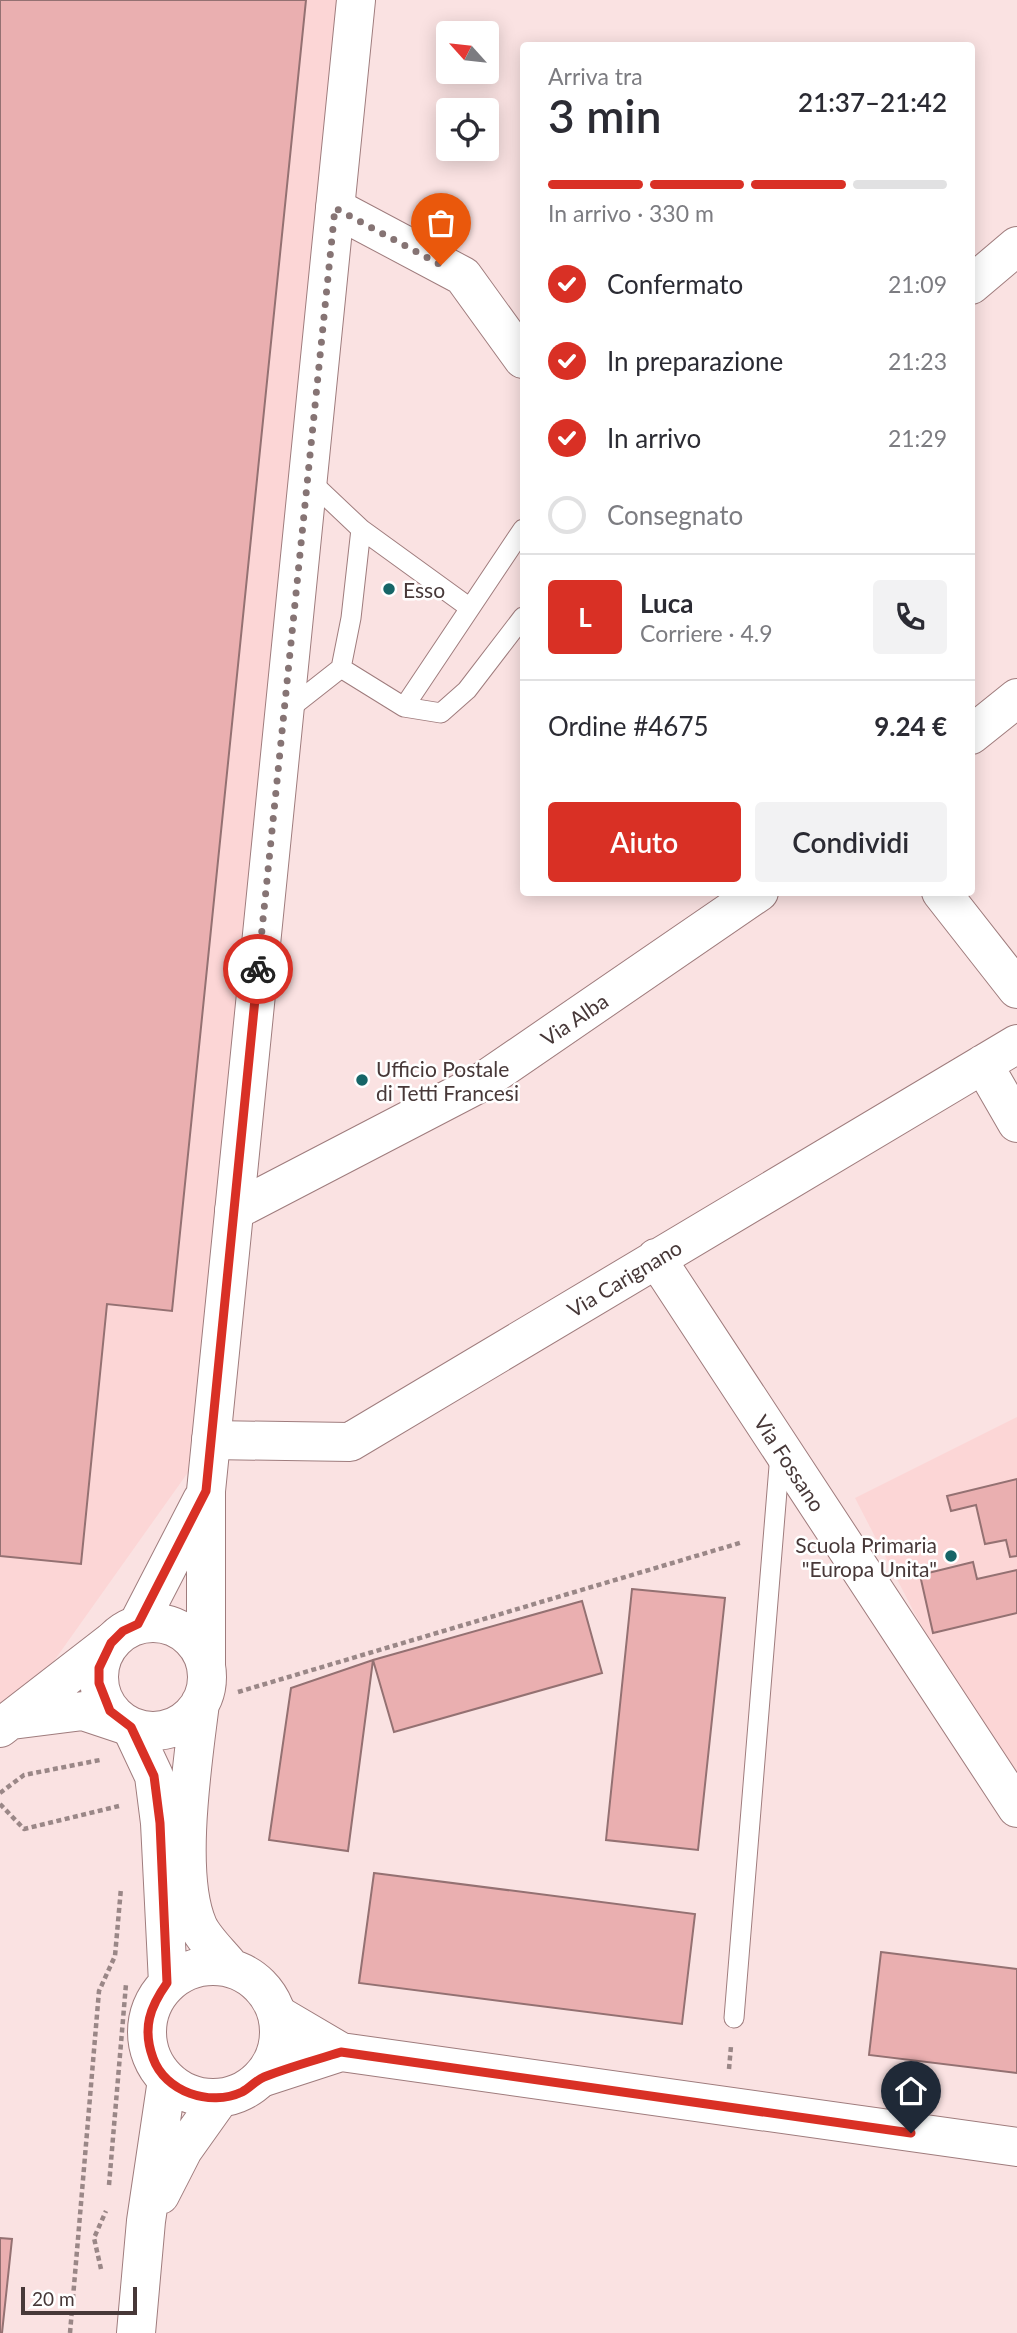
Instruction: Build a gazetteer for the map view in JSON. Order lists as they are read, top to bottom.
{
  "streets": {
    "street": ["Via Alba", "Via Carignano", "Via Fossano"]
  },
  "crossings": [
    ["Via Carignano", "Via Fossano"]
  ],
  "places": ["Esso", "Ufficio Postale di Tetti Francesi", "Scuola Primaria \"Europa Unita\""],
  "scale_bar": "20 m",
  "north": "top left",
  "page": {
    "heading": ["3 min", "Arriva tra", "21:37–21:42"],
    "panel": [
      "Luca",
      "Corriere · 4.9",
      "Ordine #4675",
      "9.24 €"
    ],
    "bar": "In arrivo · 330 m",
    "list": [
      ["Confermato", "21:09"],
      ["In preparazione", "21:23"],
      ["In arrivo", "21:29"],
      "Consegnato"
    ],
    "round": "L",
    "buttons": ["Aiuto", "Condividi"],
    "scale": "20 m"
  }
}
